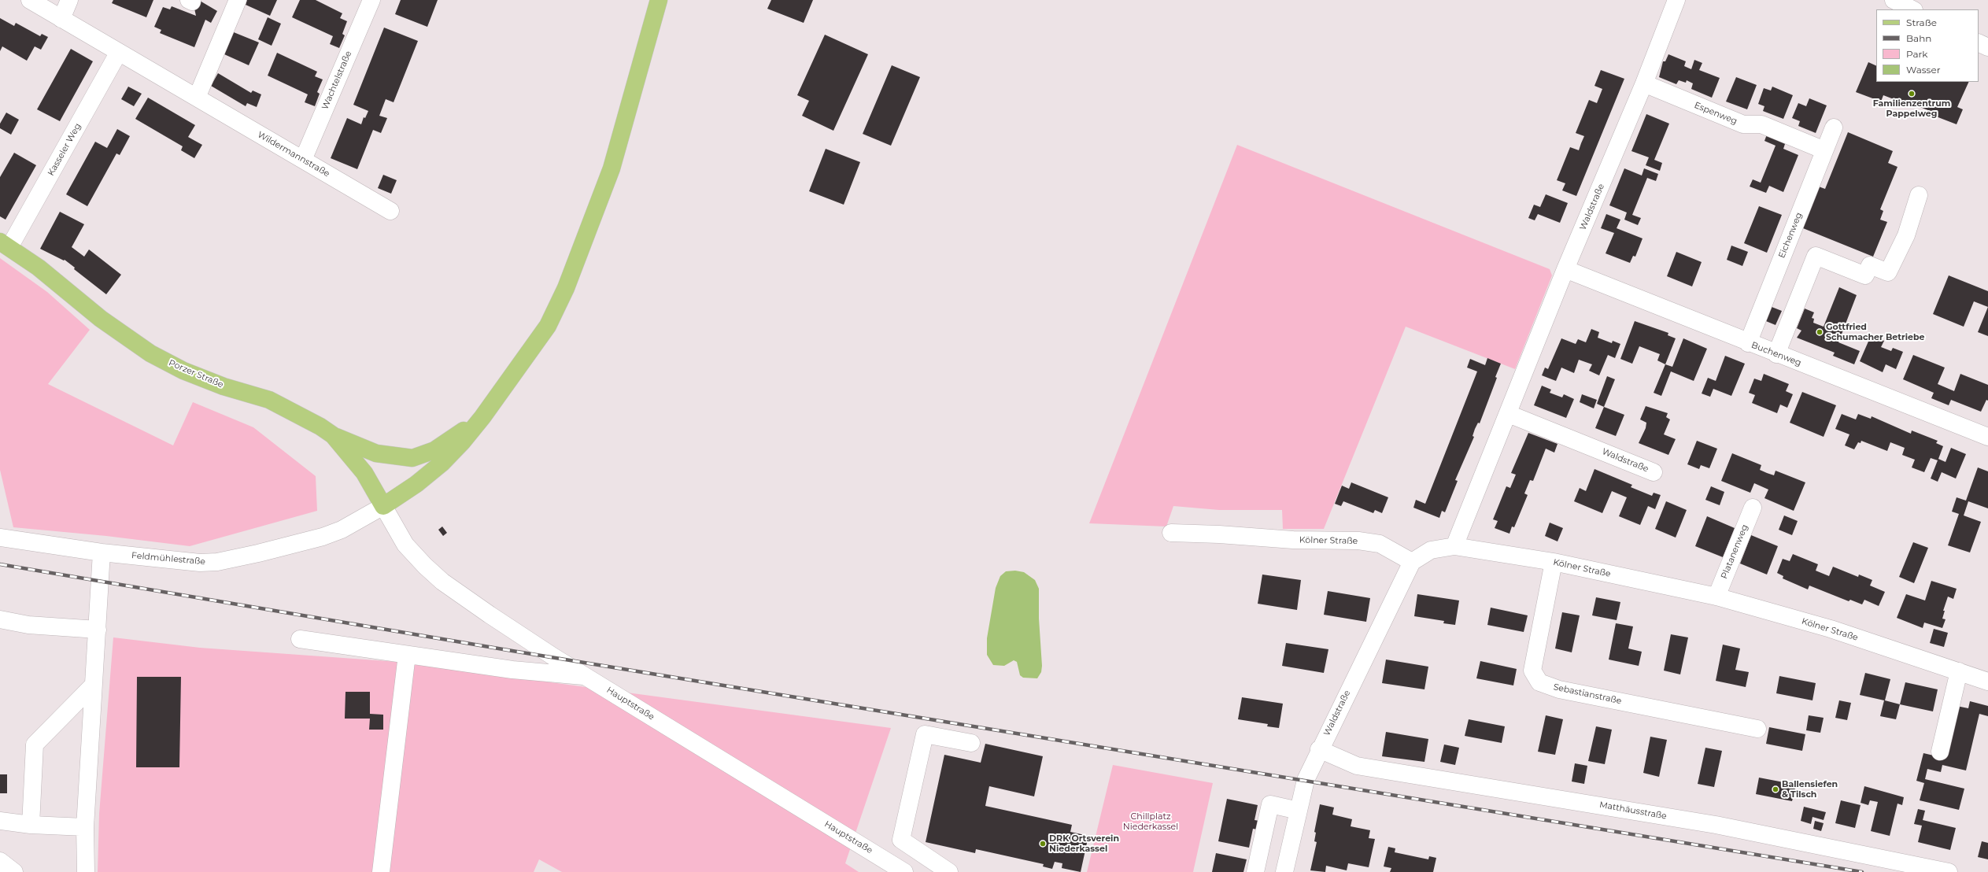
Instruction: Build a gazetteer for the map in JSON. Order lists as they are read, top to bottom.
{
  "streets": {
    "main road": ["Porzer Straße"],
    "street": [
      "Wachtelstraße",
      "Espenweg",
      "Kasseler Weg",
      "Wildermannstraße",
      "Waldstraße",
      "Eichenweg",
      "Buchenweg",
      "Kölner Straße",
      "Platanenweg",
      "Feldmühlestraße",
      "Sebastianstraße",
      "Hauptstraße",
      "Matthäusstraße"
    ]
  },
  "crossings": [
    ["Wachtelstraße", "Wildermannstraße"],
    ["Espenweg", "Waldstraße"],
    ["Espenweg", "Eichenweg"],
    ["Kasseler Weg", "Wildermannstraße"],
    ["Kasseler Weg", "Porzer Straße"],
    ["Waldstraße", "Buchenweg"],
    ["Waldstraße", "Kölner Straße"],
    ["Waldstraße", "Matthäusstraße"],
    ["Eichenweg", "Buchenweg"],
    ["Porzer Straße", "Feldmühlestraße"],
    ["Porzer Straße", "Hauptstraße"],
    ["Kölner Straße", "Platanenweg"],
    ["Kölner Straße", "Sebastianstraße"],
    ["Feldmühlestraße", "Hauptstraße"]
  ],
  "parks": ["Chillplatz Niederkassel"],
  "places": [
    "Familienzentrum Pappelweg",
    "Gottfried Schumacher Betriebe",
    "Ballensiefen & Tilsch",
    "DRK Ortsverein Niederkassel"
  ],
  "legend": [
    "Straße",
    "Bahn",
    "Park",
    "Wasser"
  ]
}
